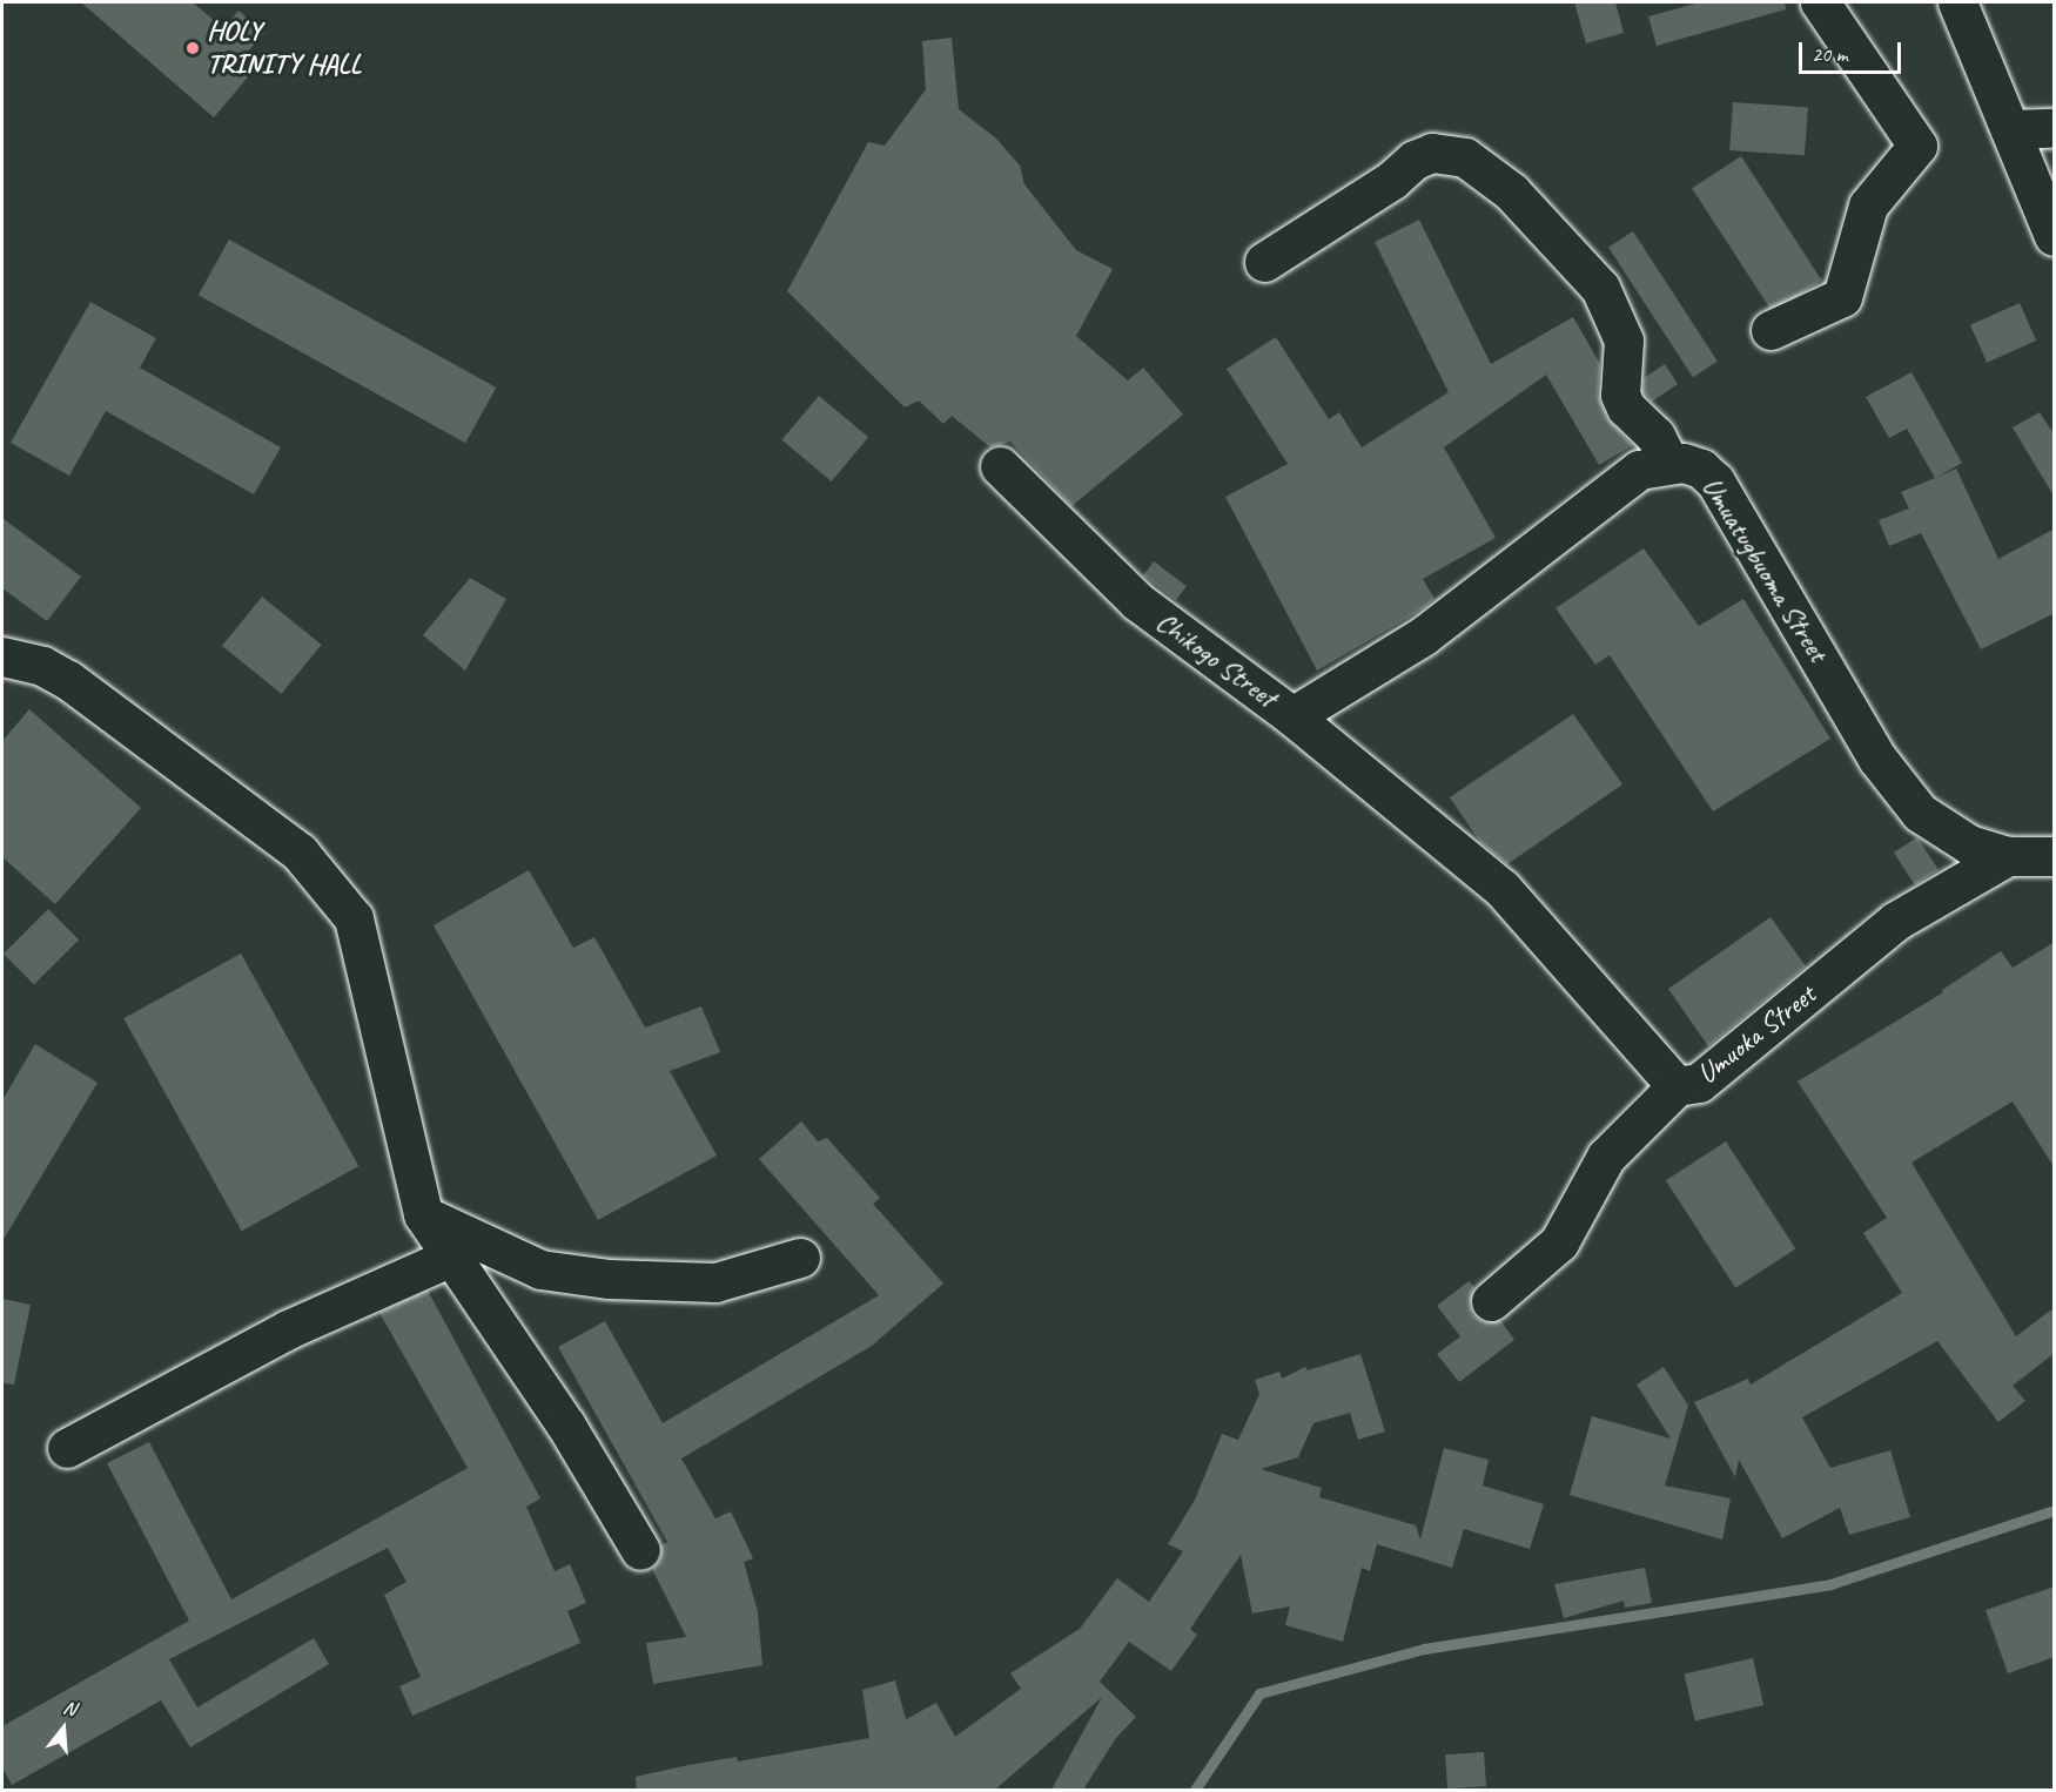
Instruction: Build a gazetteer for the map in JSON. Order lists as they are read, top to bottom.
{
  "streets": {
    "street": ["Umuatugbuoma Street", "Chikogo Street", "Umuoka Street"]
  },
  "crossings": [
    ["Umuatugbuoma Street", "Umuoka Street"],
    ["Chikogo Street", "Umuoka Street"]
  ],
  "places": ["HOLY TRINITY HALL"],
  "scale_bar": "20 m",
  "north": "top"
}
